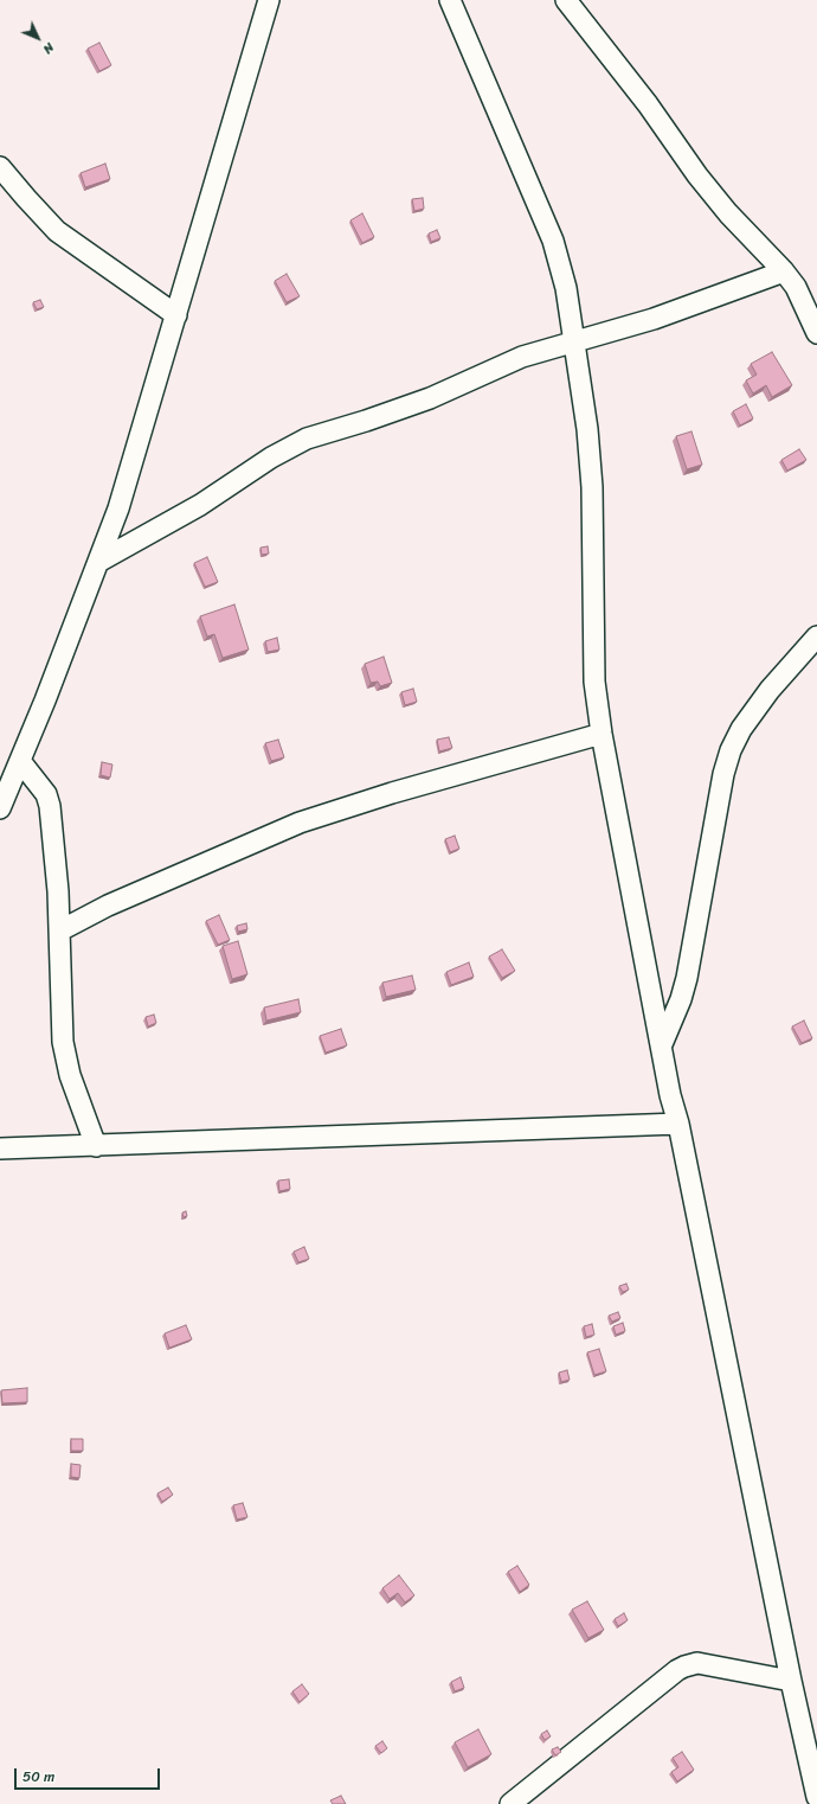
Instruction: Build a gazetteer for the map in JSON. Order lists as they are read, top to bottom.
{
  "scale_bar": "50 m",
  "north": "bottom right"
}
